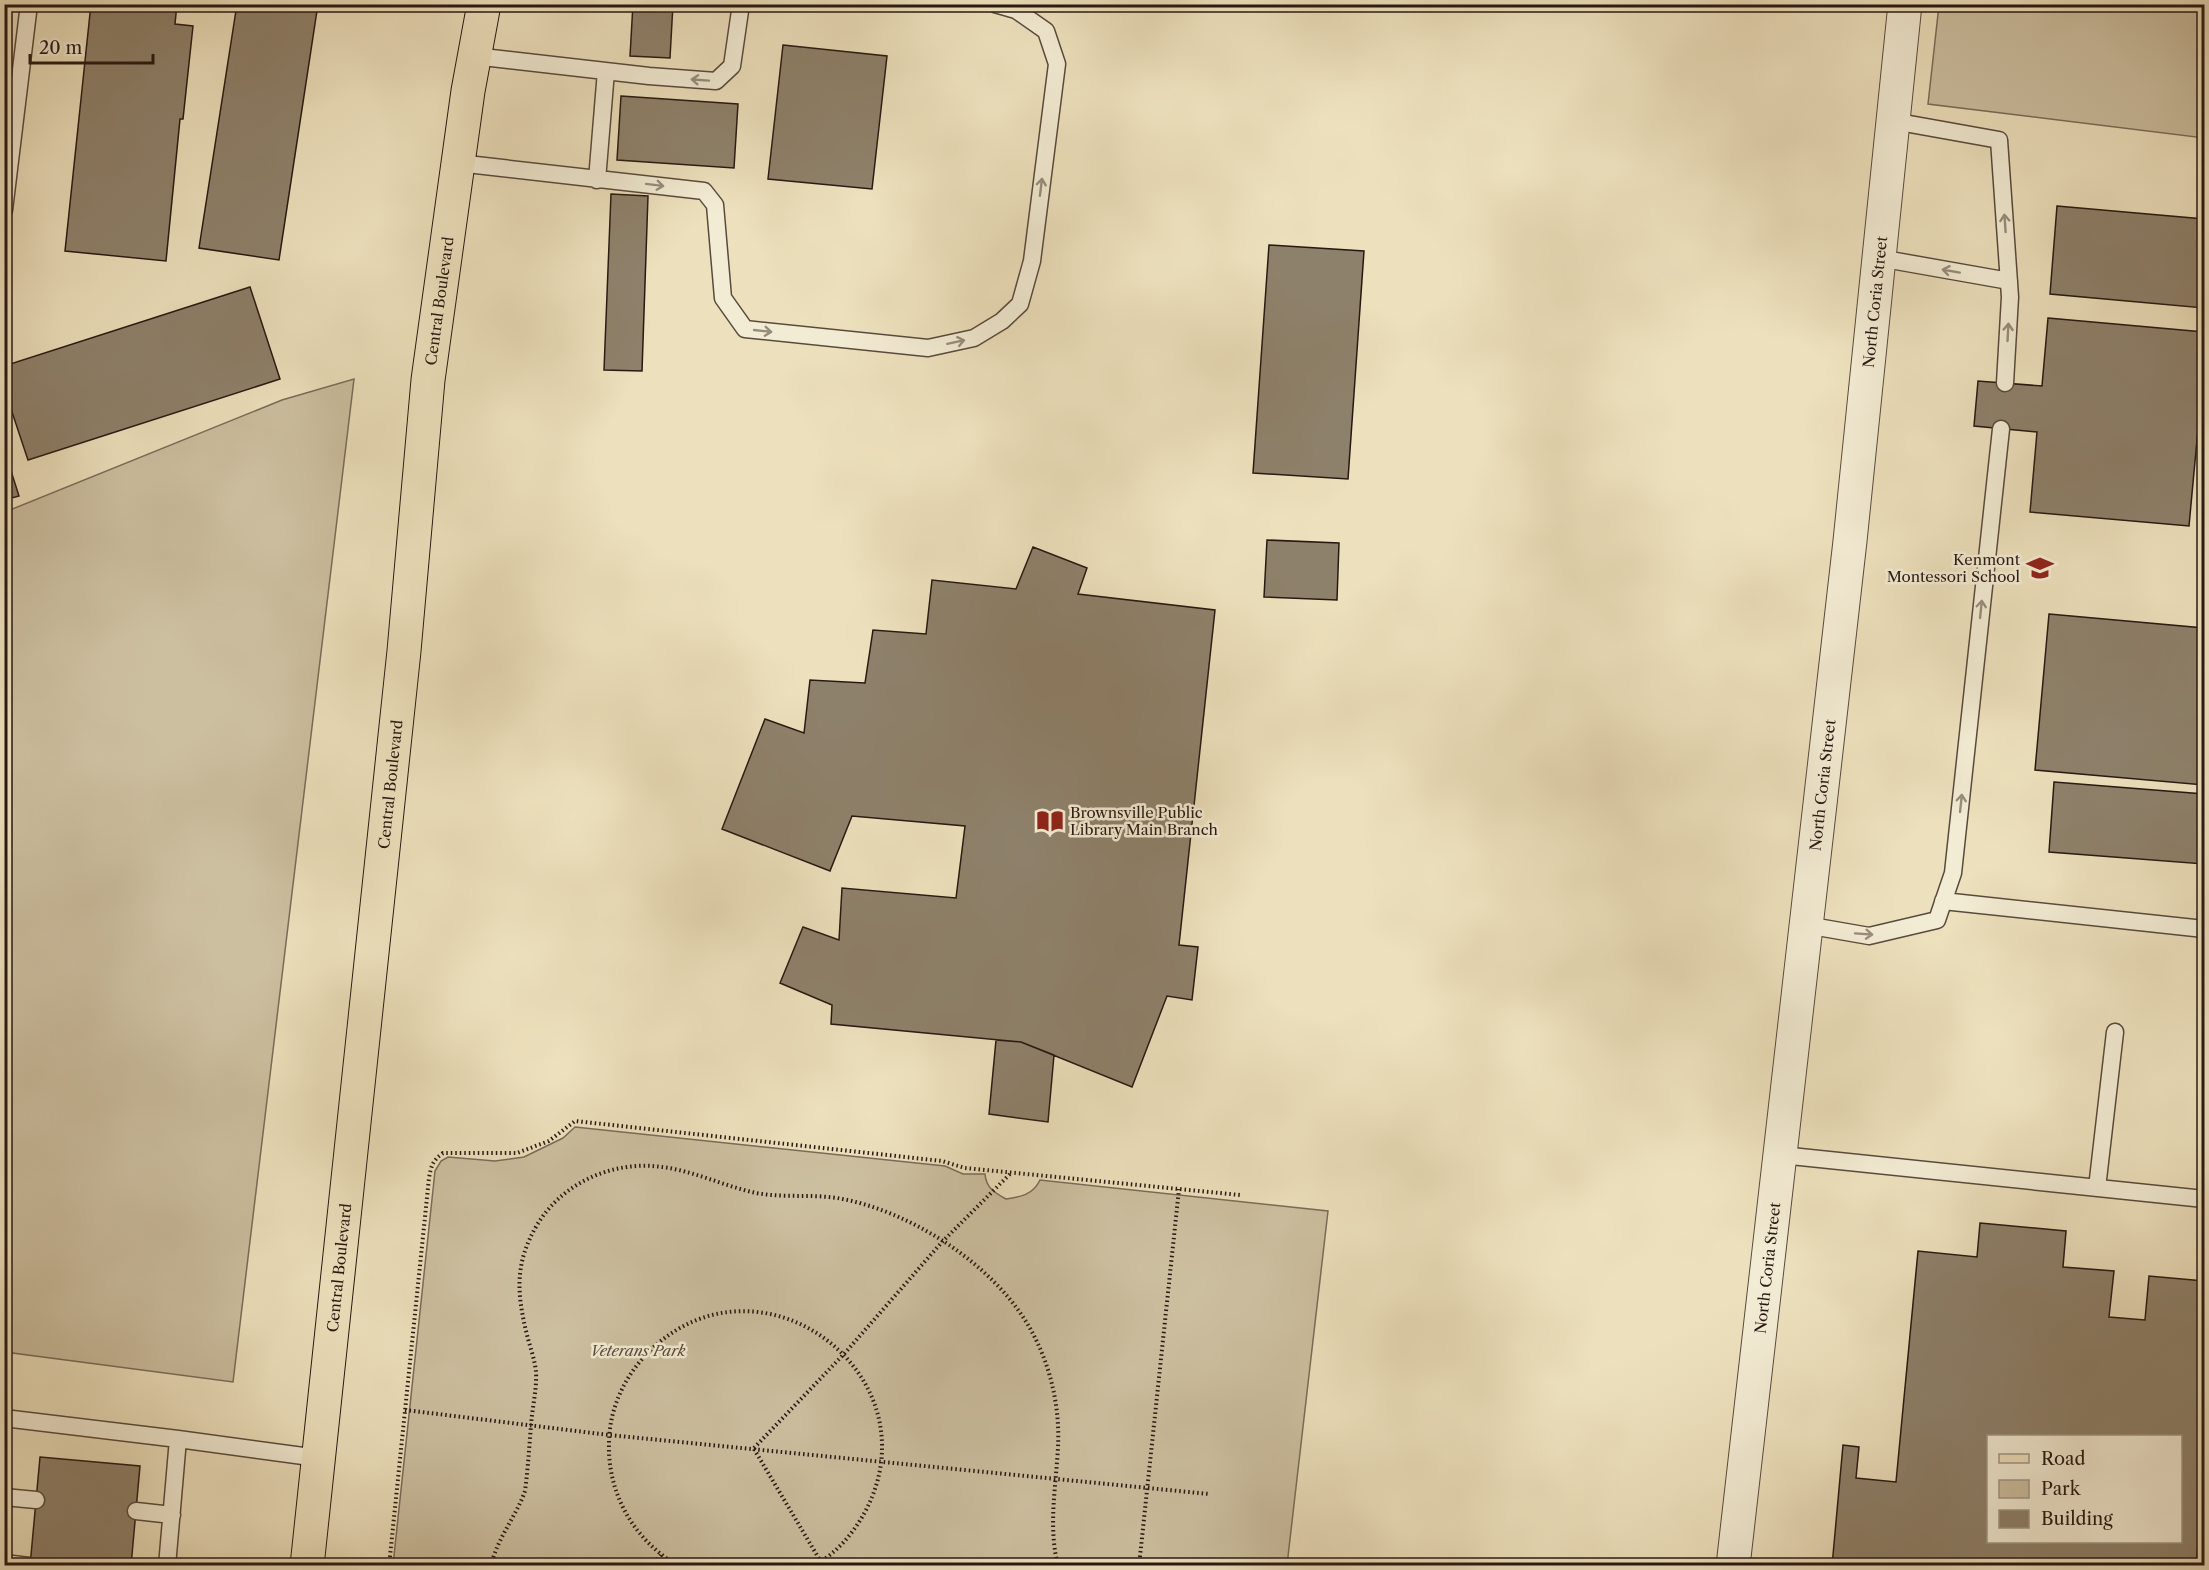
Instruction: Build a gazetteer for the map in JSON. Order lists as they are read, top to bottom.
{
  "streets": {
    "main road": ["Central Boulevard"],
    "street": ["North Coria Street"]
  },
  "parks": ["Veterans Park"],
  "places": {
    "school or university": ["Kenmont Montessori School"],
    "library": ["Brownsville Public Library Main Branch"]
  },
  "legend": ["Road", "Park", "Building"],
  "scale_bar": "20 m"
}
